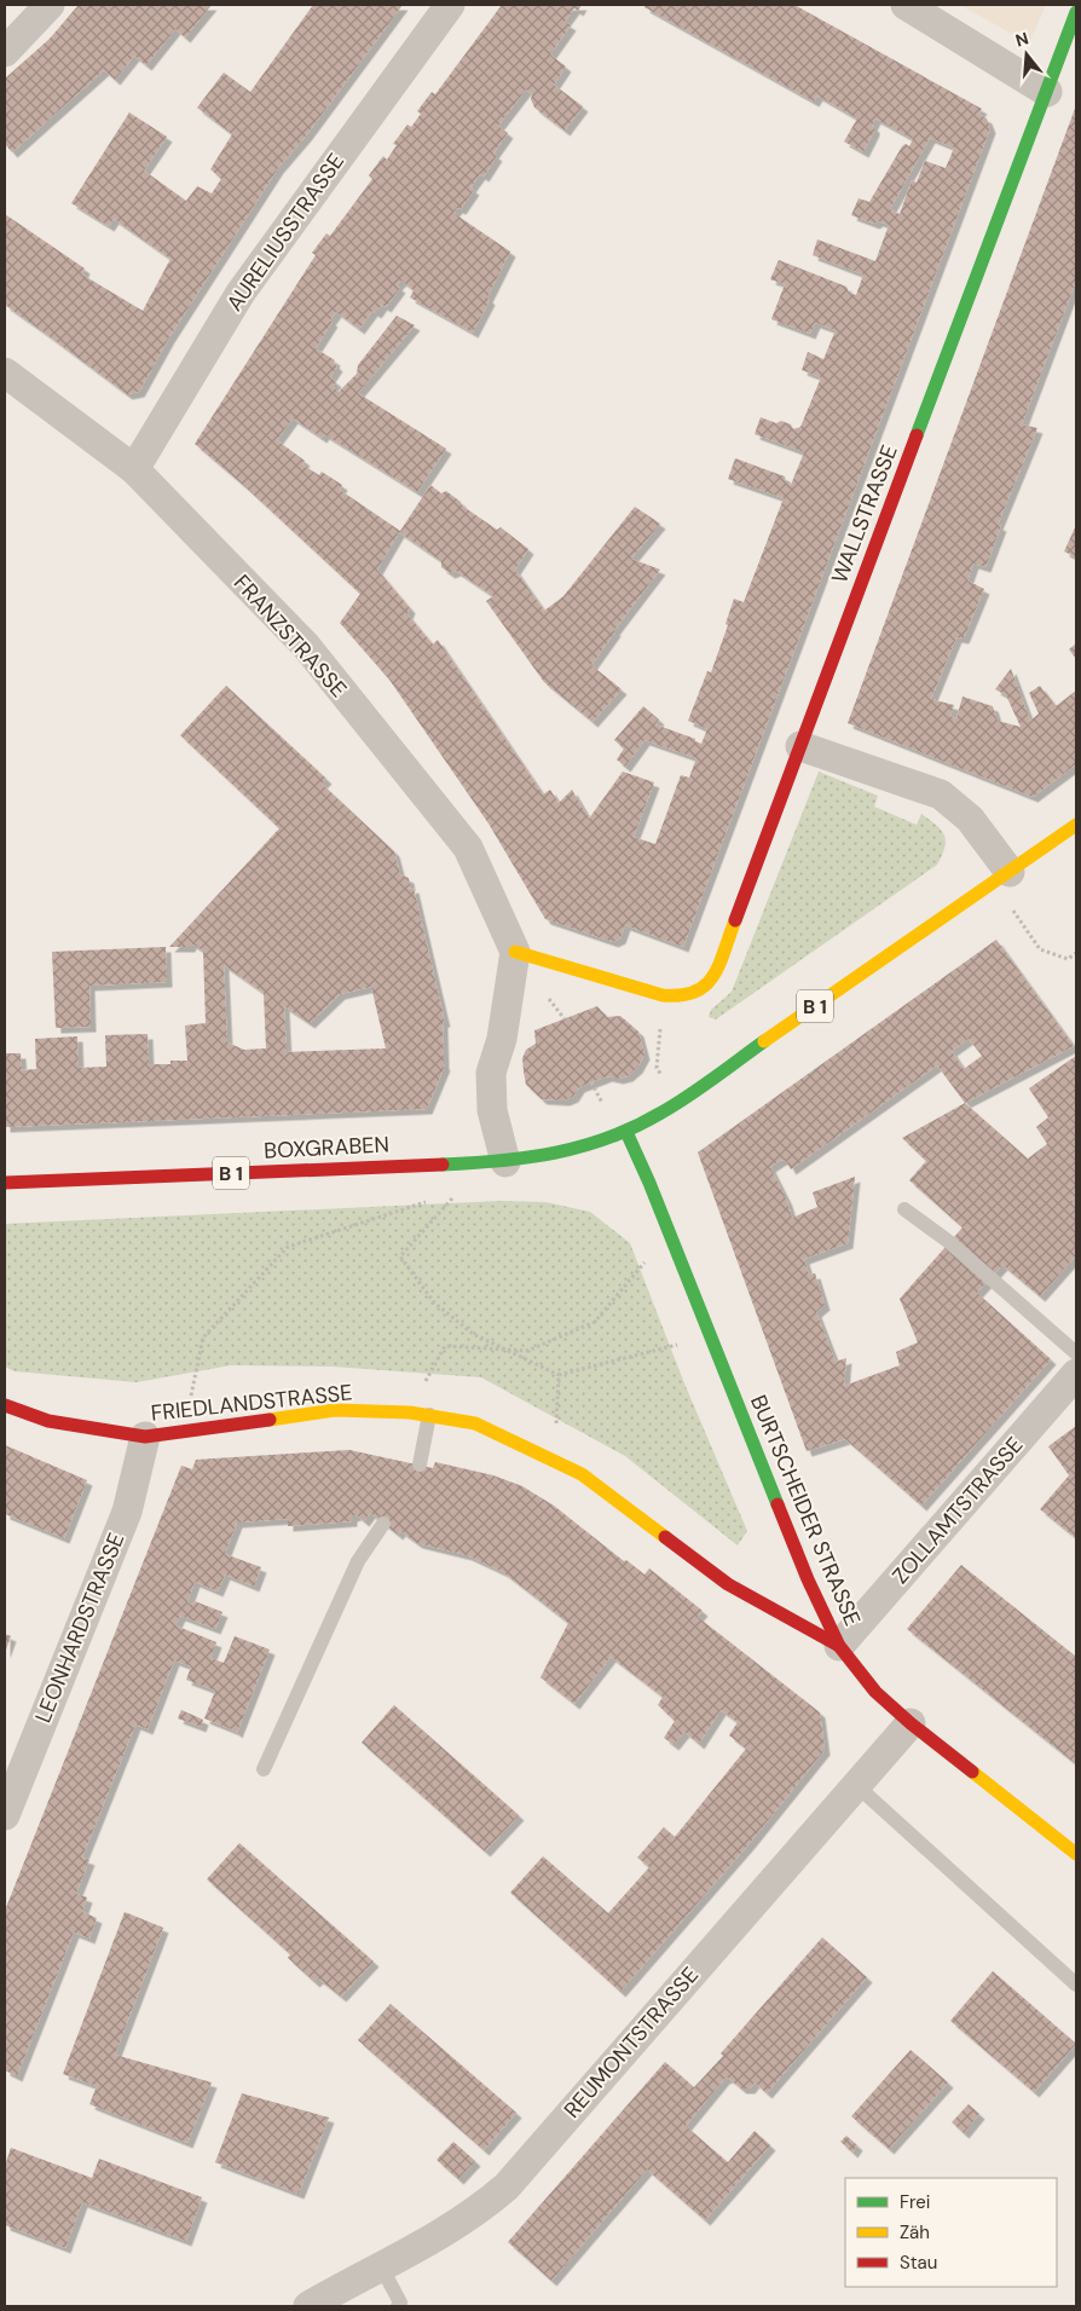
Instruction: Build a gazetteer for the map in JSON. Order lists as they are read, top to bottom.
{
  "streets": {
    "main road": [
      "WALLSTRASSE",
      "B 1",
      "BOXGRABEN",
      "FRIEDLANDSTRASSE",
      "BURTSCHEIDER STRASSE"
    ],
    "street": [
      "AURELIUSSTRASSE",
      "FRANZSTRASSE",
      "ZOLLAMTSTRASSE",
      "LEONHARDSTRASSE",
      "REUMONTSTRASSE"
    ]
  },
  "crossings": [
    ["AURELIUSSTRASSE", "FRANZSTRASSE"],
    ["B 1", "BOXGRABEN"],
    ["B 1", "BURTSCHEIDER STRASSE"],
    ["FRIEDLANDSTRASSE", "BURTSCHEIDER STRASSE"],
    ["FRIEDLANDSTRASSE", "ZOLLAMTSTRASSE"],
    ["FRIEDLANDSTRASSE", "LEONHARDSTRASSE"],
    ["BURTSCHEIDER STRASSE", "ZOLLAMTSTRASSE"],
    ["BURTSCHEIDER STRASSE", "REUMONTSTRASSE"]
  ],
  "legend": ["Frei", "Zäh", "Stau"],
  "north": "top"
}
